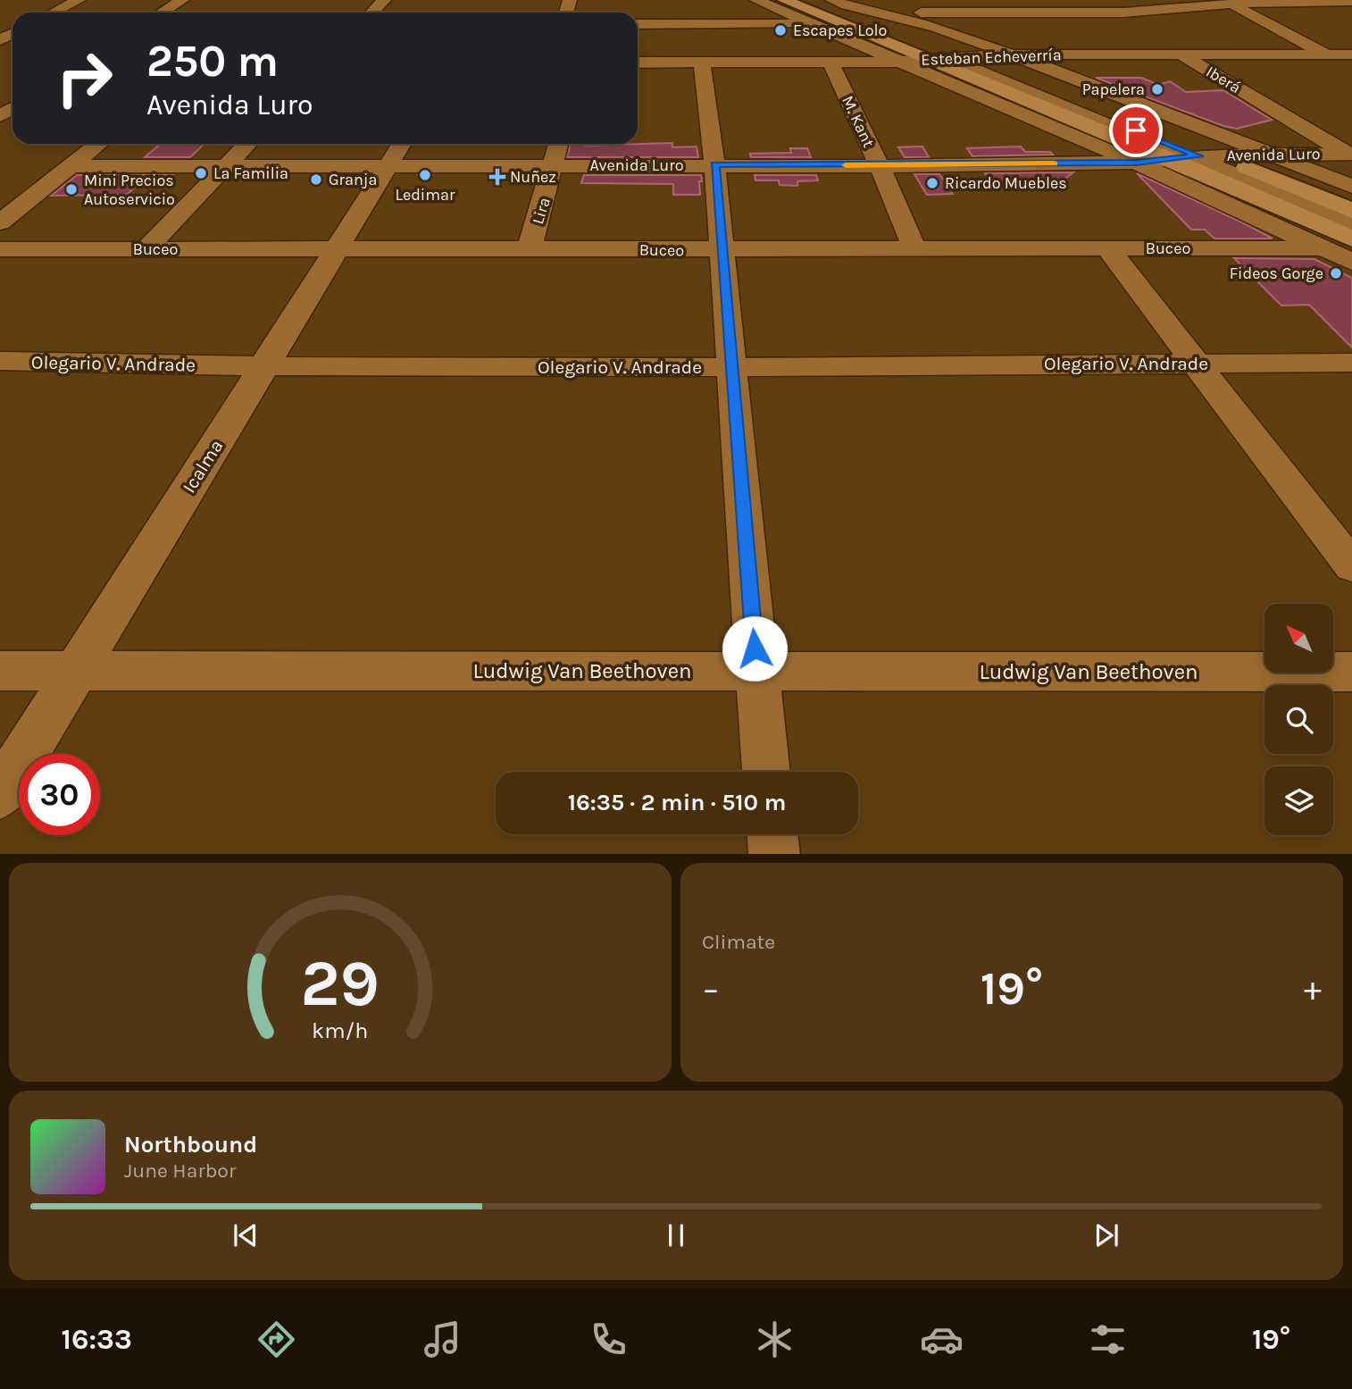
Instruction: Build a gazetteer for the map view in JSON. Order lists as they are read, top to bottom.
{
  "streets": {
    "street": [
      "Esteban Echeverría",
      "Iberá",
      "M. Kant",
      "Avenida Luro",
      "Lira",
      "Buceo",
      "Olegario V. Andrade",
      "Icalma",
      "Ludwig Van Beethoven"
    ]
  },
  "crossings": [
    ["Esteban Echeverría", "Iberá"],
    ["Esteban Echeverría", "M. Kant"],
    ["Iberá", "Avenida Luro"],
    ["M. Kant", "Avenida Luro"],
    ["M. Kant", "Buceo"],
    ["Avenida Luro", "Lira"],
    ["Avenida Luro", "Icalma"],
    ["Lira", "Buceo"],
    ["Buceo", "Icalma"],
    ["Olegario V. Andrade", "Icalma"],
    ["Icalma", "Ludwig Van Beethoven"]
  ],
  "places": {
    "other": [
      "Escapes Lolo",
      "Papelera",
      "La Familia",
      "Ledimar",
      "Granja",
      "Ricardo Muebles",
      "Mini Precios Autoservicio",
      "Fideos Gorge"
    ],
    "health": ["Nuñez"]
  },
  "north": "top left",
  "page": {
    "turn": ["250 m", "Avenida Luro"],
    "limit": "30",
    "trip": "16:35 · 2 min · 510 m",
    "tile": "Climate",
    "heat": ["−", "19°", "+"],
    "song": ["Northbound", "June Harbor"],
    "tabs": ["16:33", "19°"],
    "gauge": ["29", "km/h"]
  }
}
